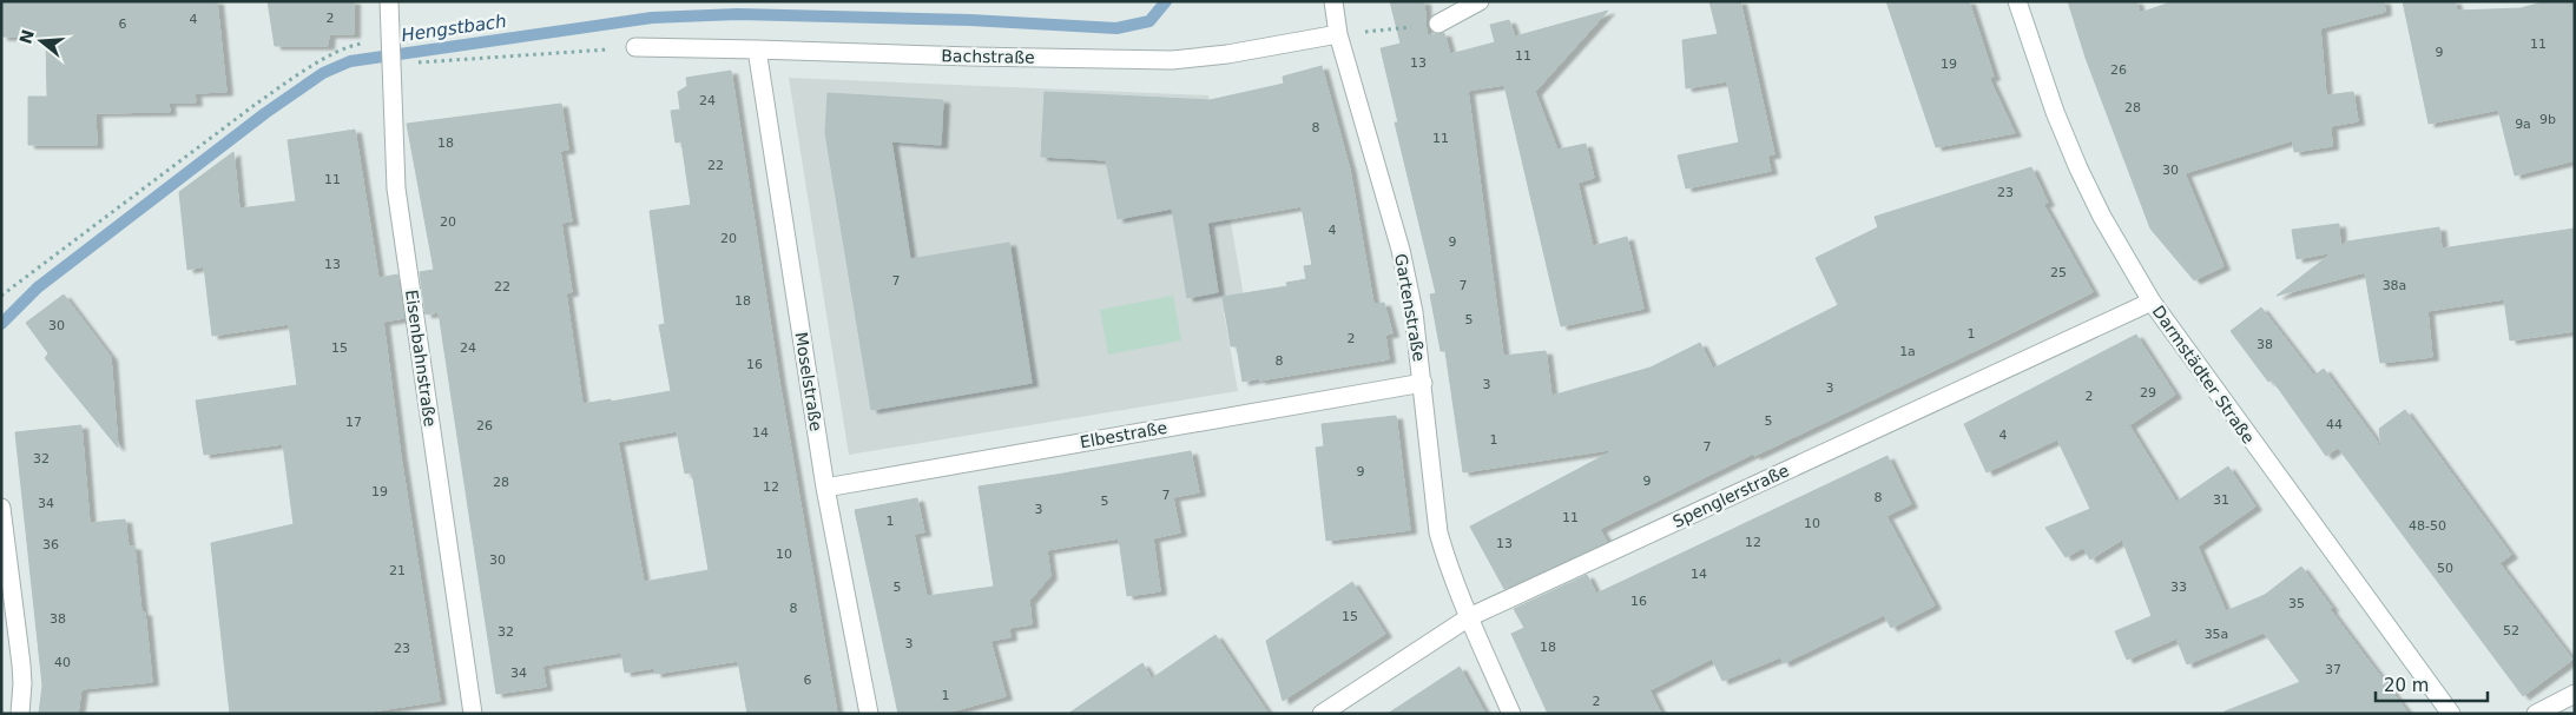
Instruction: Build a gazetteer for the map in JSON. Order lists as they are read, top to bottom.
{
  "streets": {
    "street": [
      "Bachstraße",
      "Gartenstraße",
      "Eisenbahnstraße",
      "Darmstädter Straße",
      "Moselstraße",
      "Elbestraße",
      "Spenglerstraße"
    ]
  },
  "crossings": [
    ["Bachstraße", "Gartenstraße"],
    ["Bachstraße", "Moselstraße"],
    ["Gartenstraße", "Elbestraße"],
    ["Gartenstraße", "Spenglerstraße"],
    ["Darmstädter Straße", "Spenglerstraße"],
    ["Moselstraße", "Elbestraße"]
  ],
  "water": ["Hengstbach"],
  "house_numbers": [
    "2",
    "4",
    "6",
    "11",
    "9",
    "11",
    "13",
    "19",
    "26",
    "24",
    "28",
    "9b",
    "9a",
    "8",
    "11",
    "18",
    "22",
    "30",
    "11",
    "23",
    "20",
    "4",
    "20",
    "9",
    "13",
    "25",
    "7",
    "7",
    "38a",
    "22",
    "18",
    "5",
    "30",
    "1",
    "2",
    "38",
    "15",
    "24",
    "1a",
    "8",
    "16",
    "3",
    "3",
    "29",
    "2",
    "5",
    "17",
    "44",
    "26",
    "14",
    "4",
    "1",
    "7",
    "32",
    "9",
    "9",
    "28",
    "12",
    "19",
    "7",
    "8",
    "31",
    "5",
    "34",
    "3",
    "11",
    "1",
    "10",
    "48-50",
    "12",
    "13",
    "36",
    "10",
    "30",
    "50",
    "21",
    "14",
    "5",
    "33",
    "16",
    "35",
    "8",
    "15",
    "38",
    "52",
    "32",
    "35a",
    "3",
    "18",
    "23",
    "40",
    "37",
    "34",
    "6",
    "1",
    "2"
  ],
  "scale_bar": "20 m",
  "north": "left"
}
